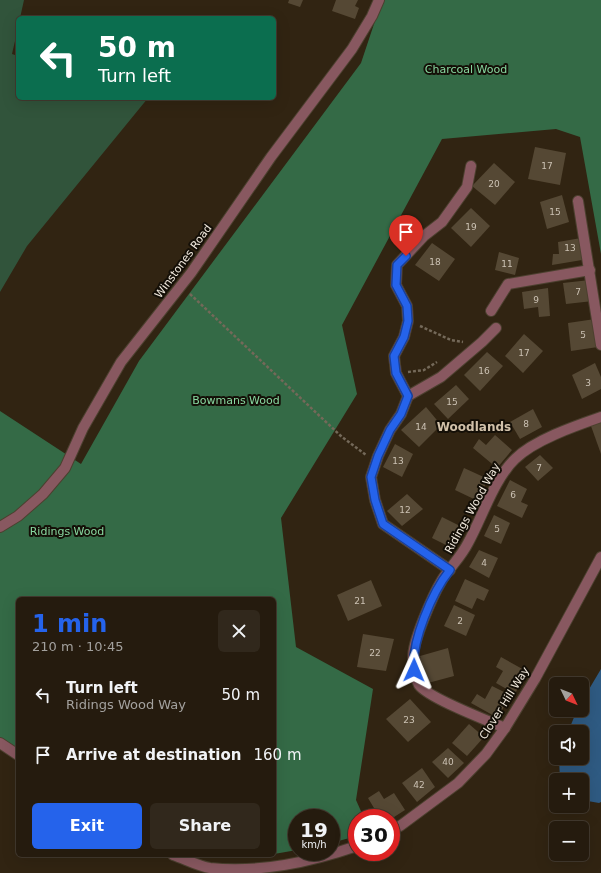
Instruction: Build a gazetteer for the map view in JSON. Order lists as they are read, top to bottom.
{
  "streets": {
    "street": ["Winstones Road", "Ridings Wood Way", "Clover Hill Way"]
  },
  "crossings": [
    ["Ridings Wood Way", "Clover Hill Way"]
  ],
  "districts": ["Woodlands"],
  "parks": ["Charcoal Wood", "Bowmans Wood", "Ridings Wood"],
  "house_numbers": [
    "17",
    "20",
    "15",
    "19",
    "13",
    "18",
    "11",
    "7",
    "9",
    "5",
    "17",
    "16",
    "3",
    "15",
    "8",
    "14",
    "13",
    "7",
    "6",
    "12",
    "5",
    "4",
    "21",
    "2",
    "22",
    "23",
    "40",
    "42"
  ],
  "north": "bottom right",
  "page": {
    "turn": ["50 m", "Turn left"],
    "heading": ["1 min", "210 m · 10:45"],
    "list": [
      {
        "name": "Turn left",
        "note": "Ridings Wood Way",
        "value": "50 m"
      },
      {
        "name": "Arrive at destination",
        "value": "160 m"
      }
    ],
    "map_buttons": ["+", "−"],
    "buttons": ["Exit", "Share"],
    "speed": "19 km/h",
    "limit": "30"
  }
}
